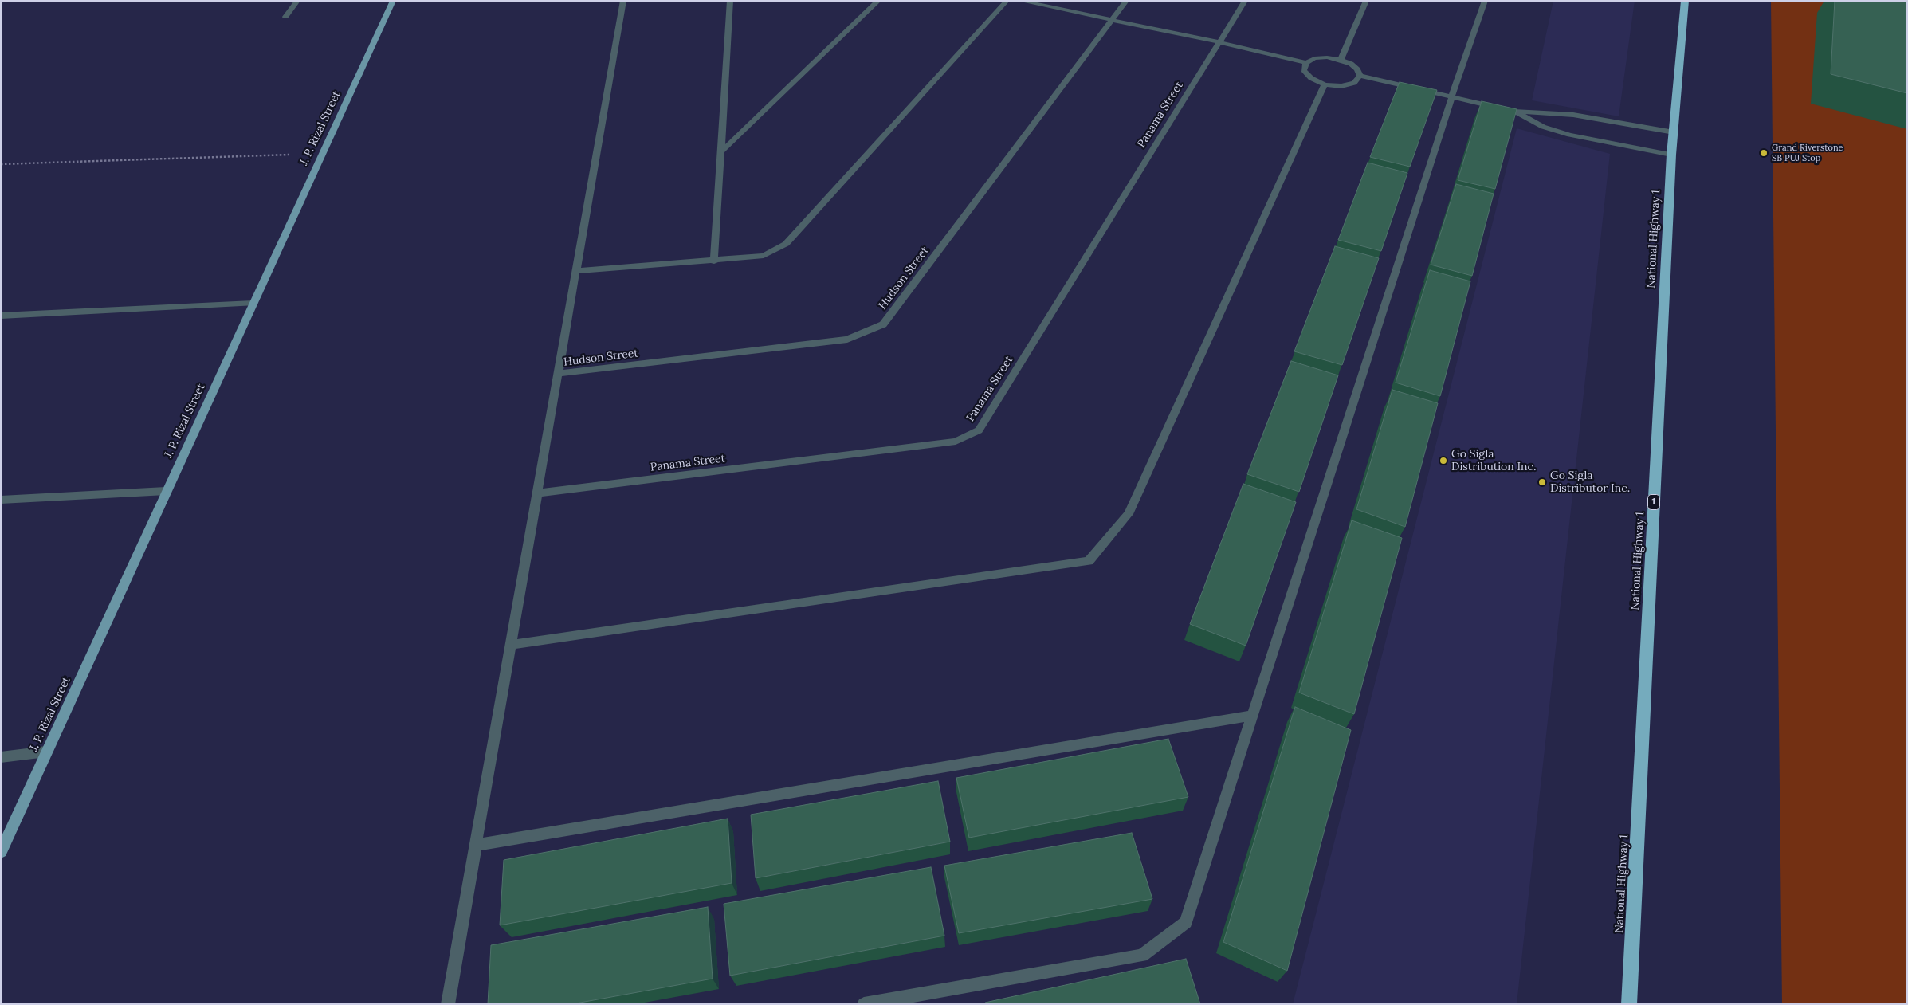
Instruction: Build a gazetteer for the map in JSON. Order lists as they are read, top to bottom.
{
  "streets": {
    "highway": ["National Highway 1", "1"],
    "main road": ["J. P. Rizal Street"],
    "street": ["Panama Street", "Hudson Street"]
  },
  "places": ["Grand Riverstone SB PUJ Stop", "Go Sigla Distribution Inc.", "Go Sigla Distributor Inc."]
}
